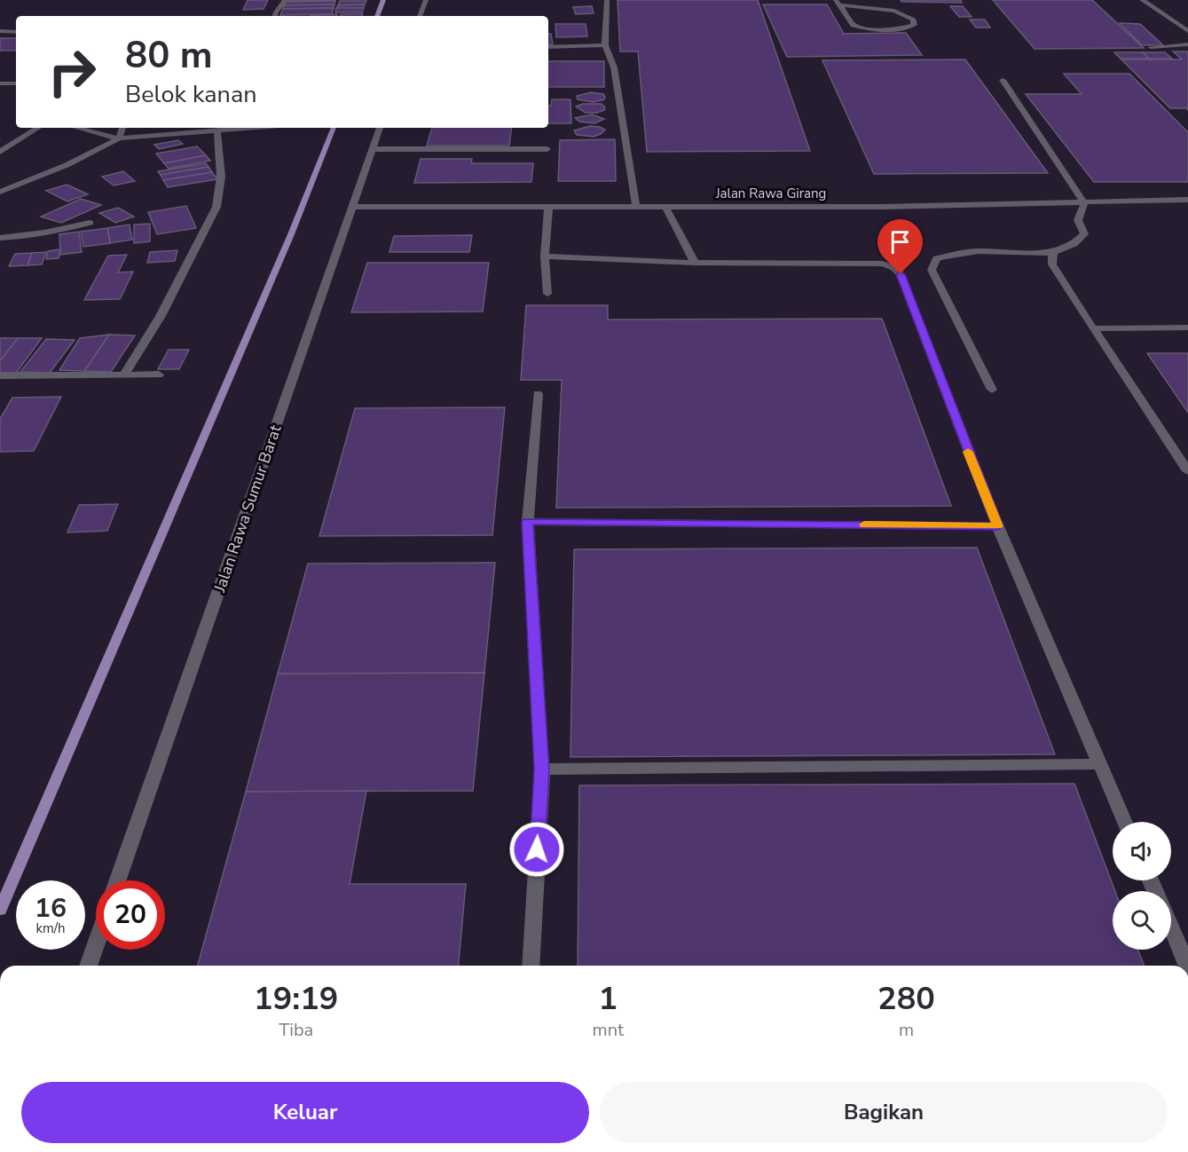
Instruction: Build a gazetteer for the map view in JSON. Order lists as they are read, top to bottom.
{
  "streets": {
    "street": ["Jalan Rawa Girang", "Jalan Rawa Sumur Barat"]
  },
  "crossings": [
    ["Jalan Rawa Girang", "Jalan Rawa Sumur Barat"]
  ],
  "page": {
    "turn": ["80 m", "Belok kanan"],
    "speed": "16 km/h",
    "limit": "20",
    "eta": [
      "19:19",
      "Tiba",
      "1",
      "mnt",
      "280",
      "m"
    ],
    "buttons": ["Keluar", "Bagikan"]
  }
}
